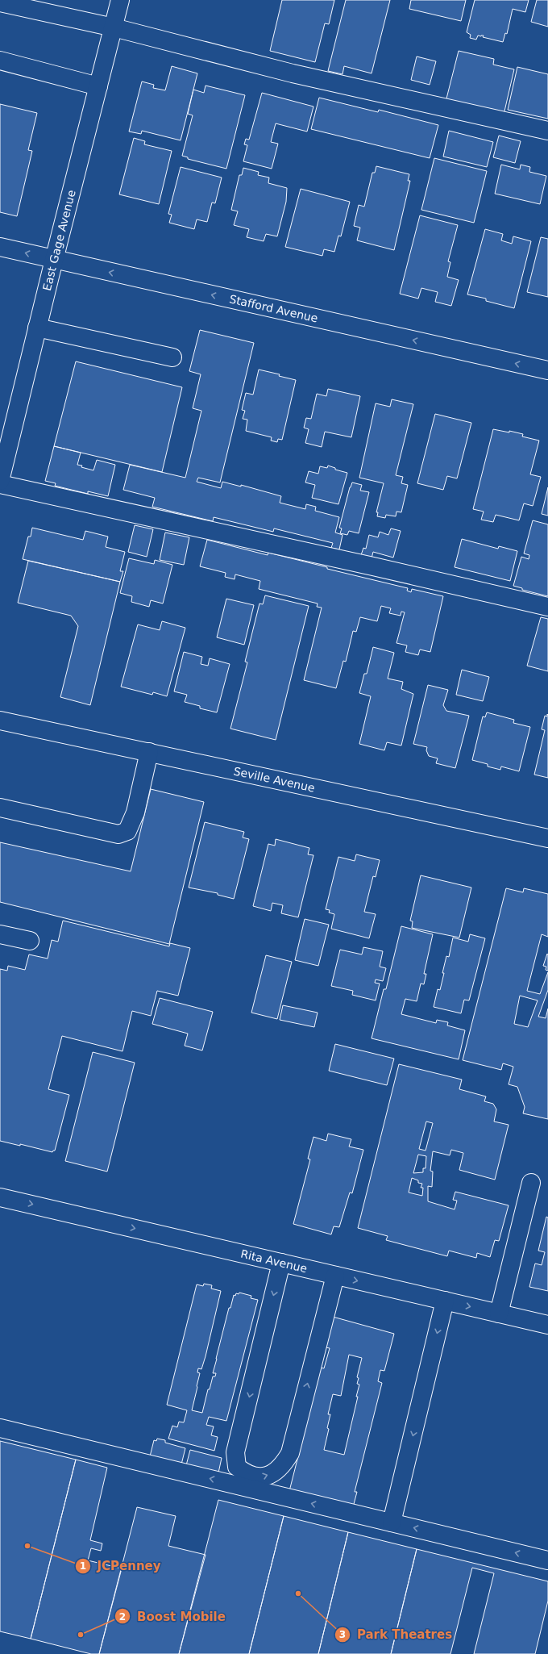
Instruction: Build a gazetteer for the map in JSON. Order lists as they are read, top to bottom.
{
  "streets": {
    "street": [
      "East Gage Avenue",
      "Stafford Avenue",
      "Seville Avenue",
      "Rita Avenue"
    ]
  },
  "crossings": [
    ["East Gage Avenue", "Stafford Avenue"]
  ],
  "one_way": ["Stafford Avenue", "Rita Avenue"],
  "places": ["JCPenney", "Park Theatres", "Boost Mobile"]
}
